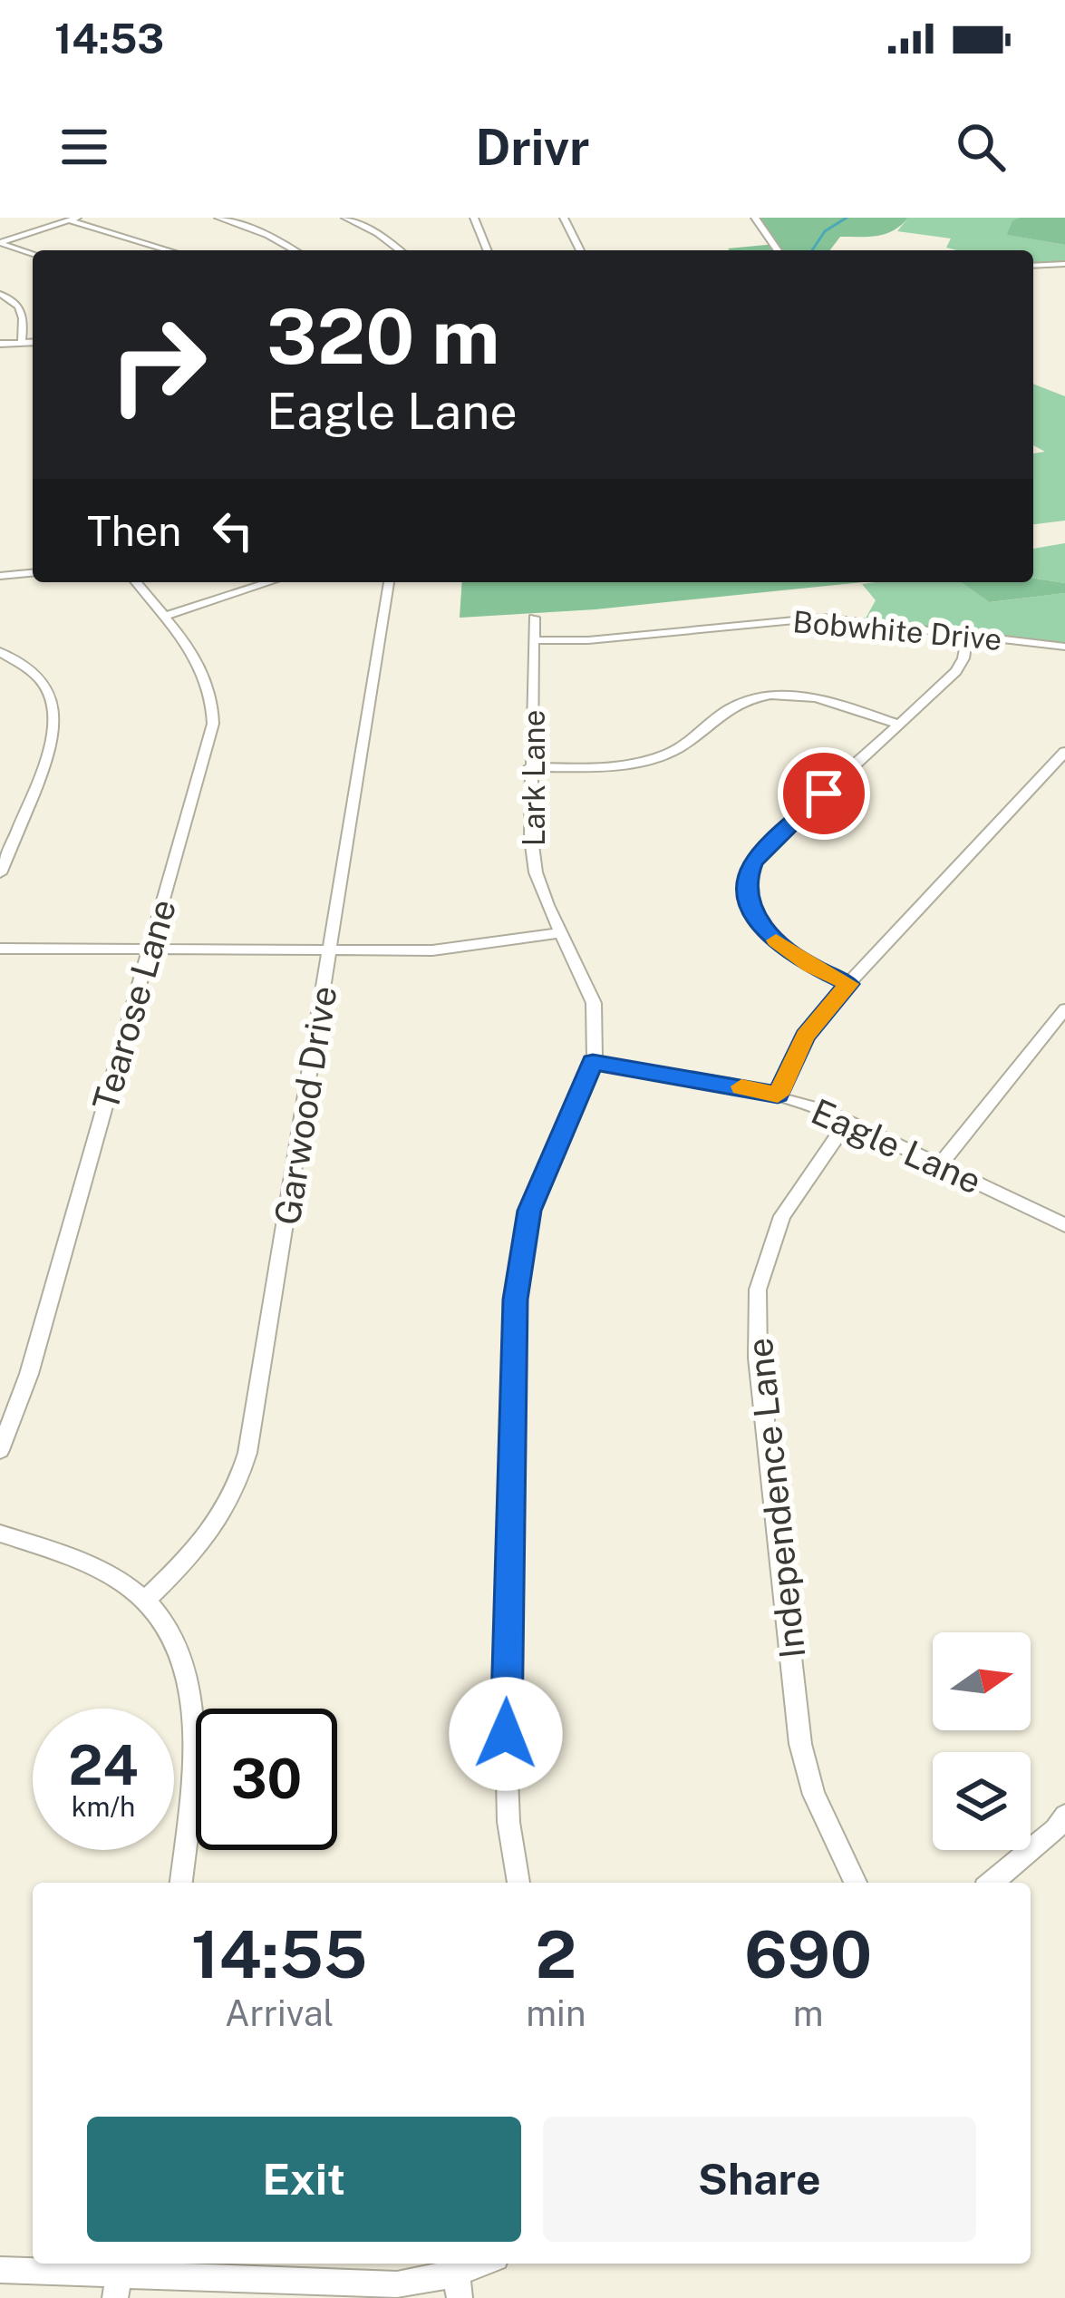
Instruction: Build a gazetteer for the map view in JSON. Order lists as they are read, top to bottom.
{
  "streets": {
    "street": [
      "Bobwhite Drive",
      "Lark Lane",
      "Tearose Lane",
      "Garwood Drive",
      "Eagle Lane",
      "Independence Lane"
    ]
  },
  "crossings": [
    ["Bobwhite Drive", "Lark Lane"],
    ["Lark Lane", "Eagle Lane"],
    ["Eagle Lane", "Independence Lane"]
  ],
  "north": "right",
  "page": {
    "status": "14:53",
    "header": "Drivr",
    "turn": ["320 m", "Eagle Lane"],
    "then": "Then",
    "speed": "24 km/h",
    "limit": "30",
    "eta": [
      "14:55",
      "Arrival",
      "2",
      "min",
      "690",
      "m"
    ],
    "buttons": ["Exit", "Share"]
  }
}
